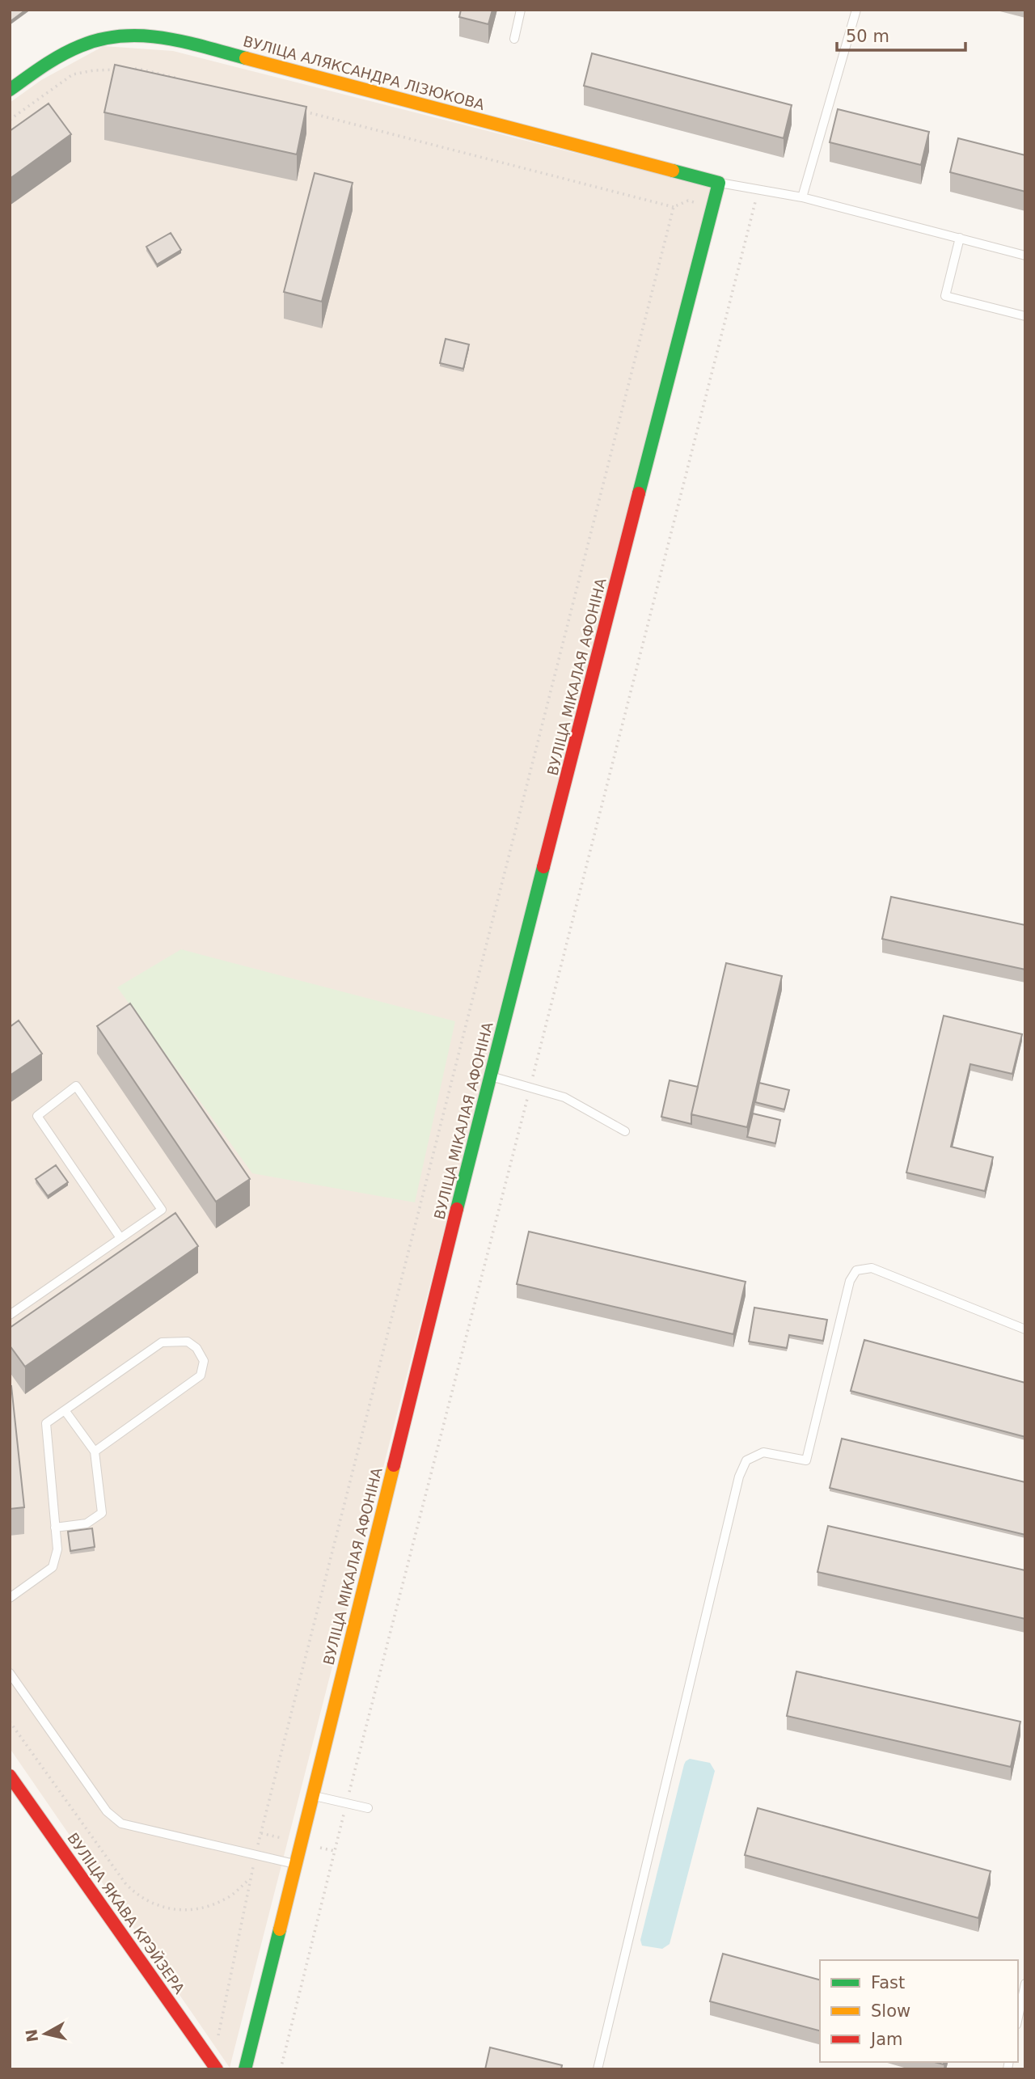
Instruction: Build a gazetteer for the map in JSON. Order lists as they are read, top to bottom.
{
  "streets": {
    "street": ["ВУЛІЦА АЛЯКСАНДРА ЛІЗЮКОВА", "ВУЛІЦА МІКАЛАЯ АФОНІНА", "ВУЛІЦА ЯКАВА КРЭЙЗЕРА"]
  },
  "crossings": [
    ["ВУЛІЦА АЛЯКСАНДРА ЛІЗЮКОВА", "ВУЛІЦА МІКАЛАЯ АФОНІНА"]
  ],
  "legend": ["Fast", "Slow", "Jam"],
  "scale_bar": "50 m",
  "north": "left"
}
